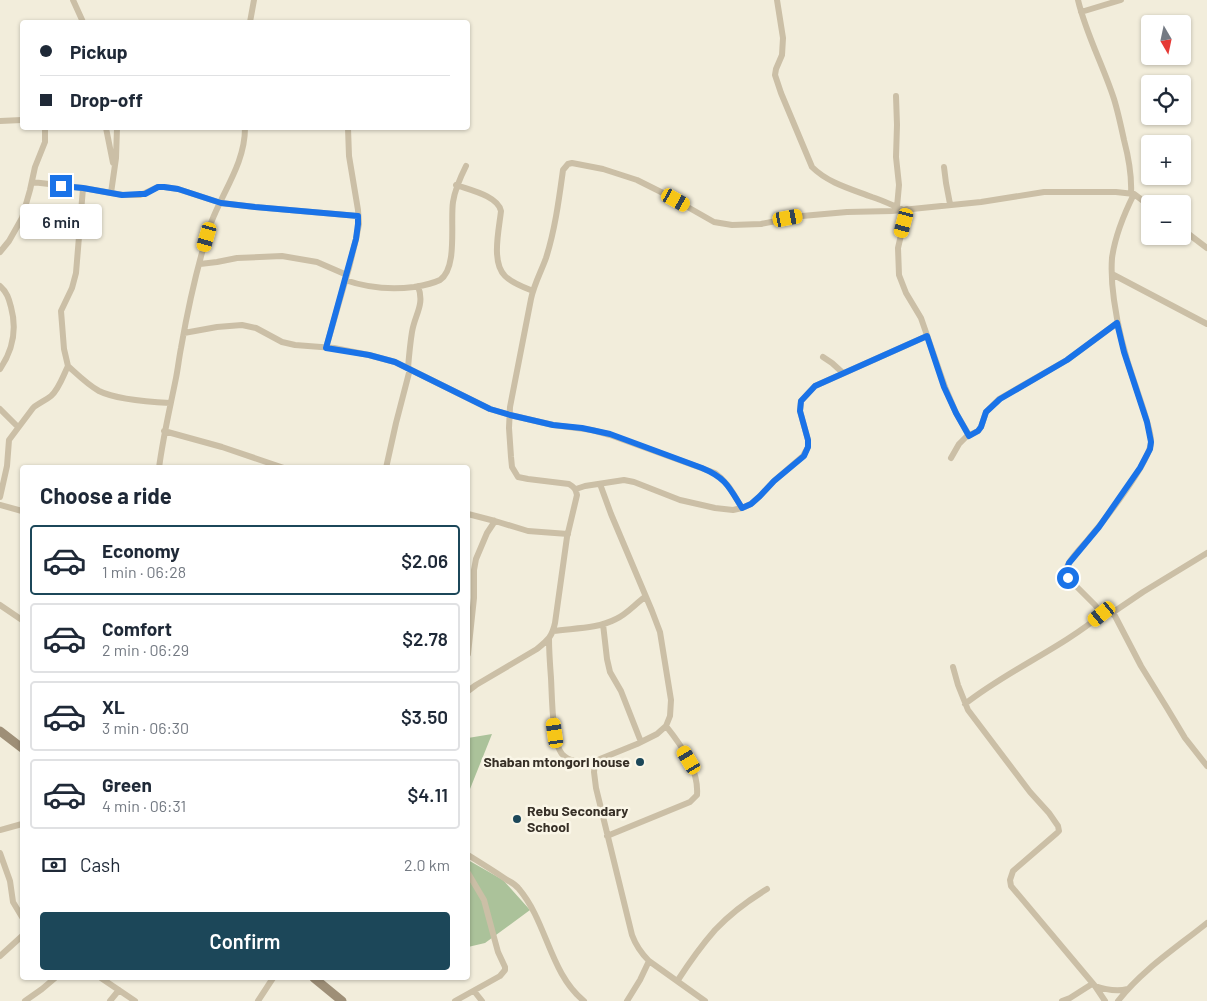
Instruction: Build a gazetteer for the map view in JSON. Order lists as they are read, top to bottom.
{
  "places": ["Shaban mtongori house", "Rebu Secondary School"],
  "north": "bottom",
  "page": {
    "map_buttons": ["+", "−"],
    "banner": ["Pickup", "Drop-off"],
    "bubble": "6 min",
    "heading": "Choose a ride",
    "list": [
      {
        "name": "Economy",
        "note": "1 min · 06:28",
        "value": "$2.06"
      },
      {
        "name": "Comfort",
        "note": "2 min · 06:29",
        "value": "$2.78"
      },
      {
        "name": "XL",
        "note": "3 min · 06:30",
        "value": "$3.50"
      },
      {
        "name": "Green",
        "note": "4 min · 06:31",
        "value": "$4.11"
      }
    ],
    "pay": ["Cash", "2.0 km"],
    "buttons": "Confirm"
  }
}
